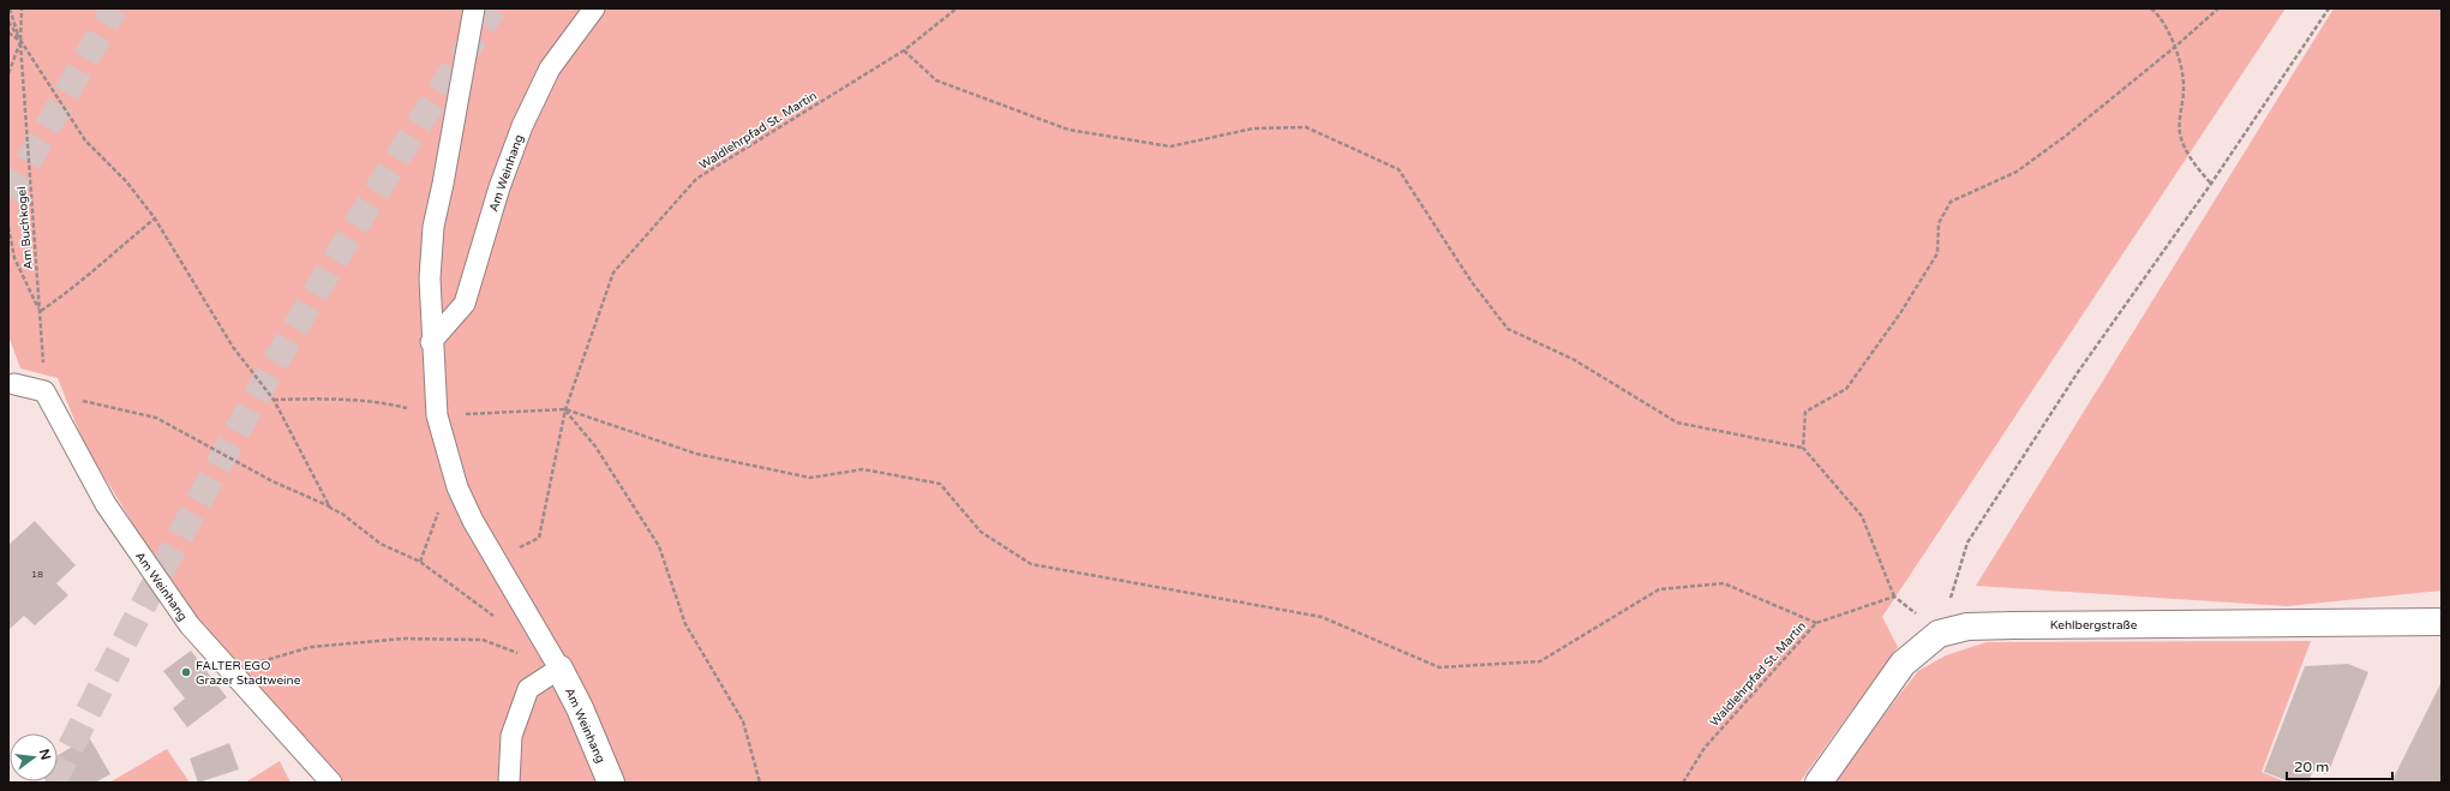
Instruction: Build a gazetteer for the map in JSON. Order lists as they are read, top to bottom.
{
  "streets": {
    "street": ["Am Weinhang", "Kehlbergstraße"],
    "path": ["Waldlehrpfad St. Martin", "Am Buchkogel"]
  },
  "crossings": [
    ["Waldlehrpfad St. Martin", "Am Weinhang"],
    ["Am Weinhang", "Am Buchkogel"]
  ],
  "places": ["FALTER EGO Grazer Stadtweine"],
  "house_numbers": ["18"],
  "scale_bar": "20 m",
  "north": "right"
}
